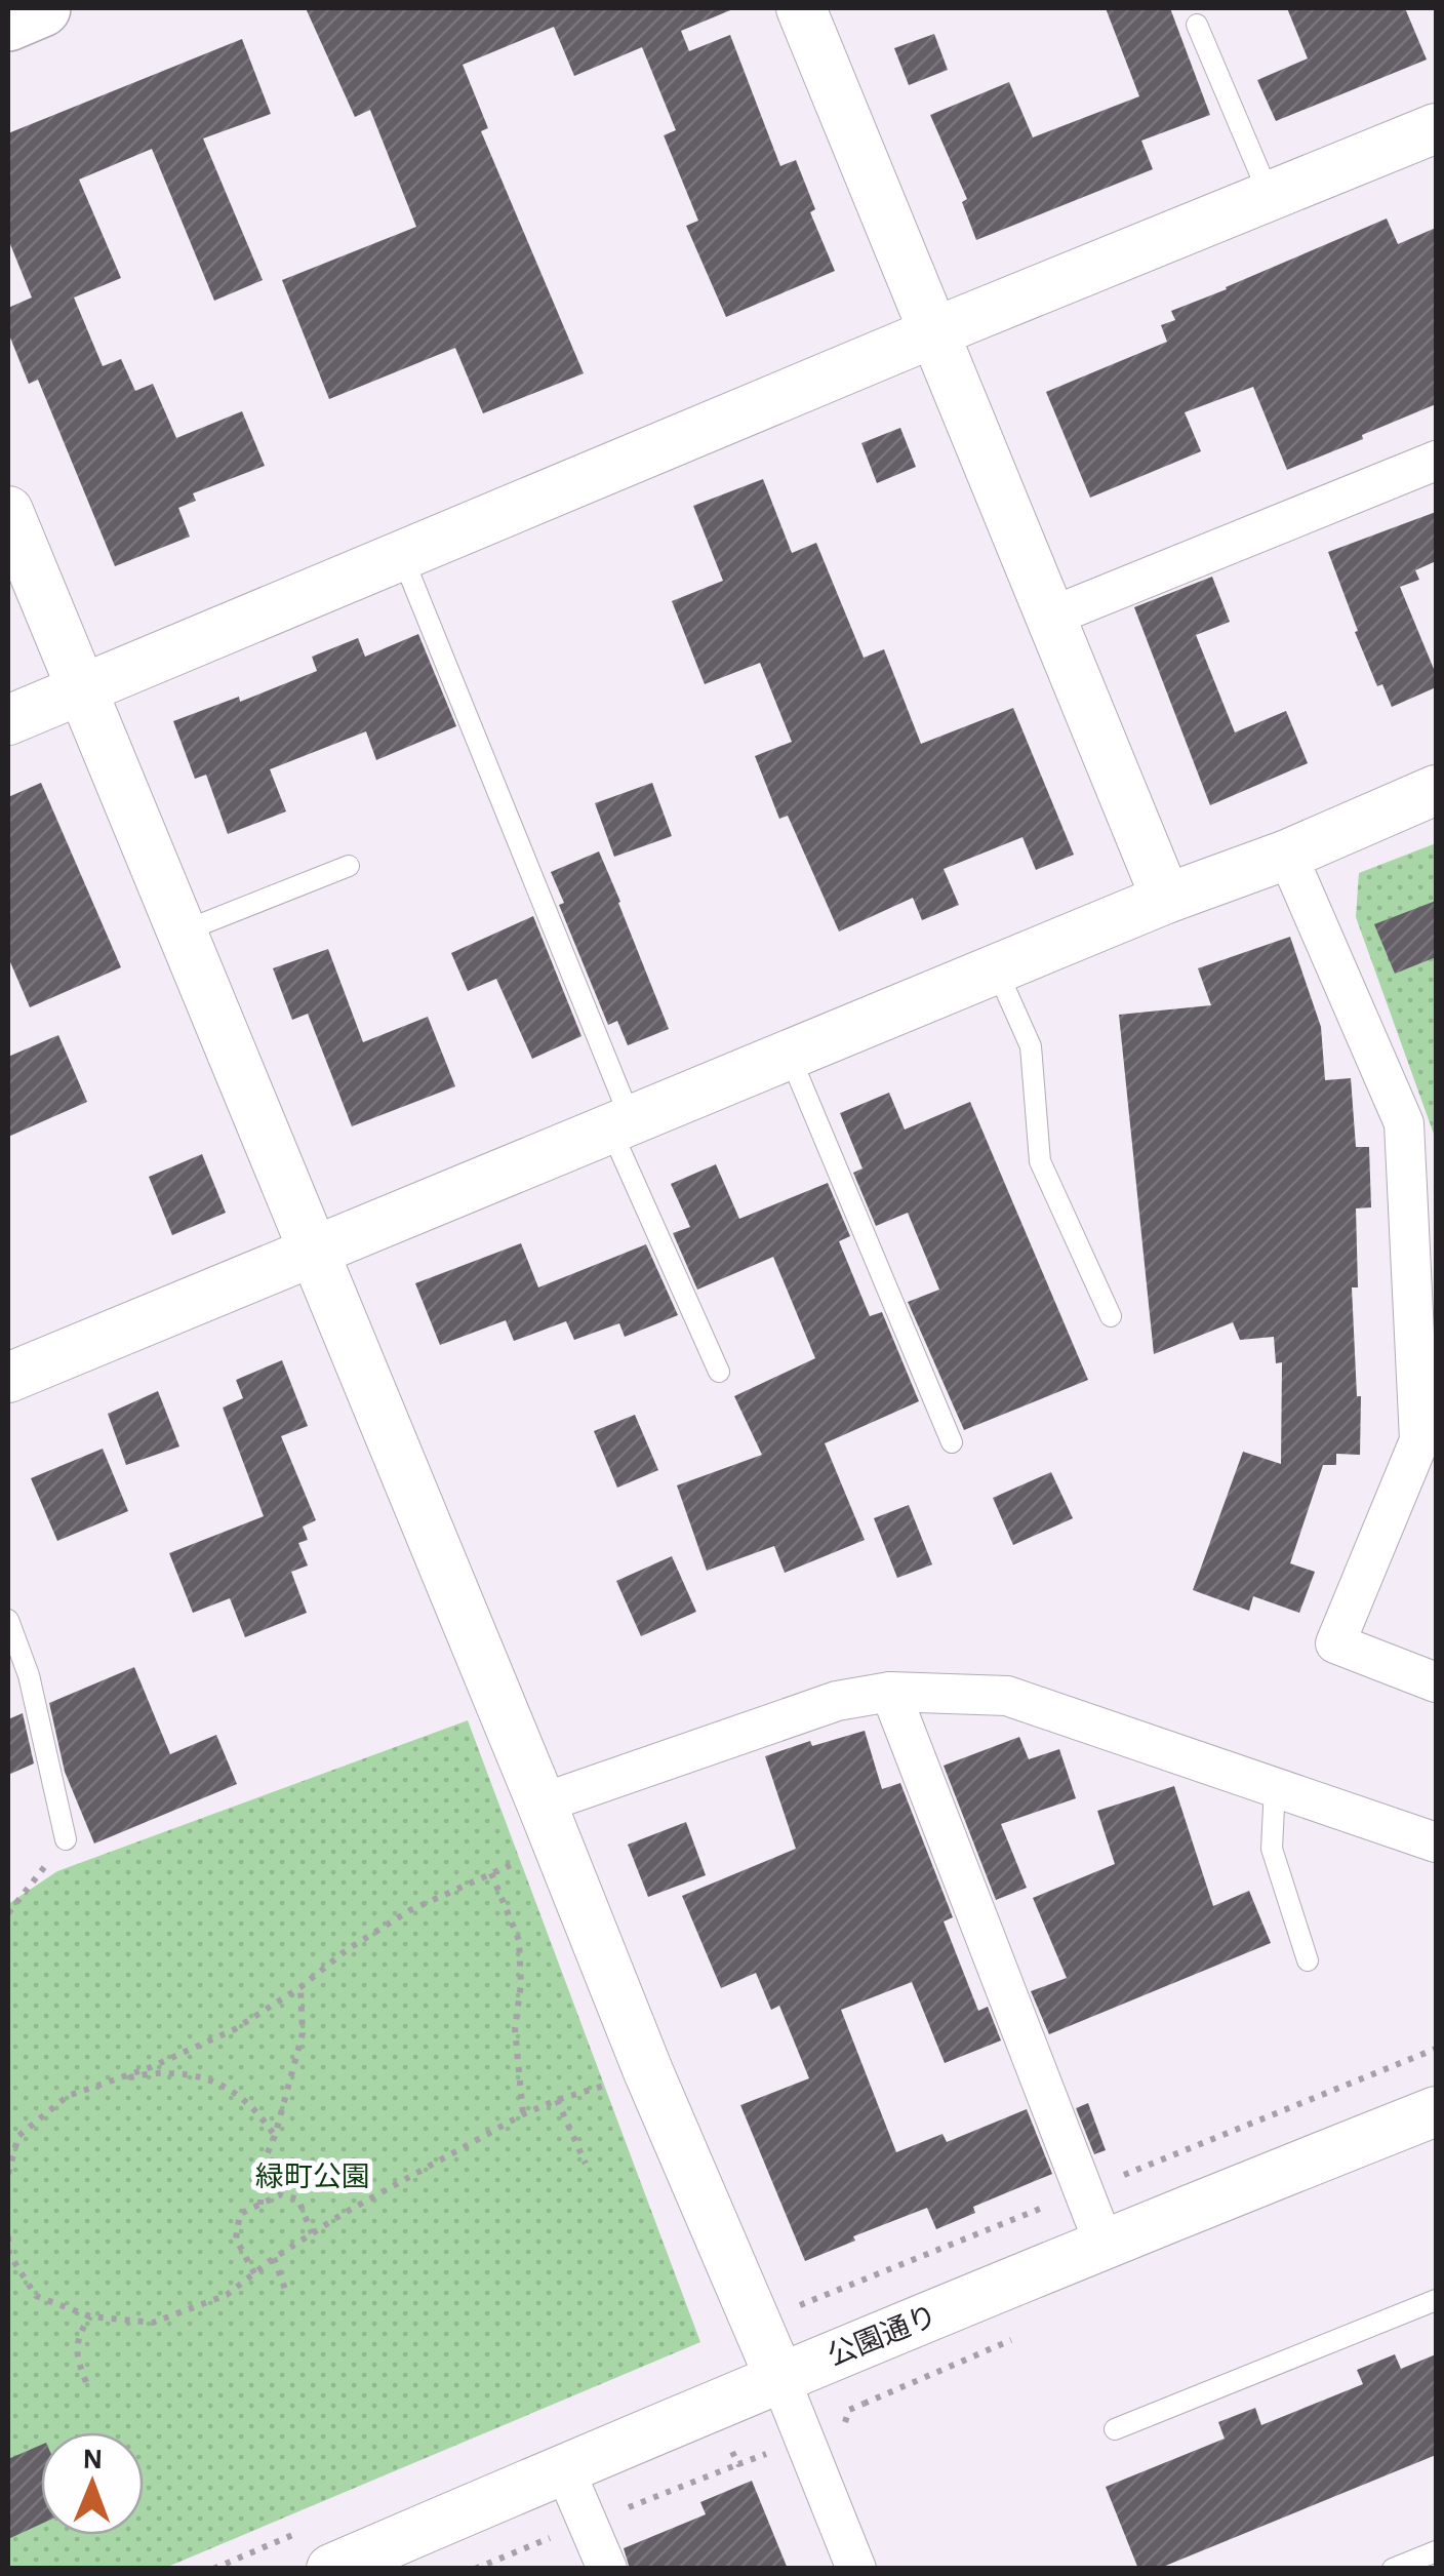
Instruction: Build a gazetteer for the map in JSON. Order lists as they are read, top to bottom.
{
  "streets": {
    "street": ["公園通り"]
  },
  "parks": ["緑町公園"],
  "north": "top"
}
